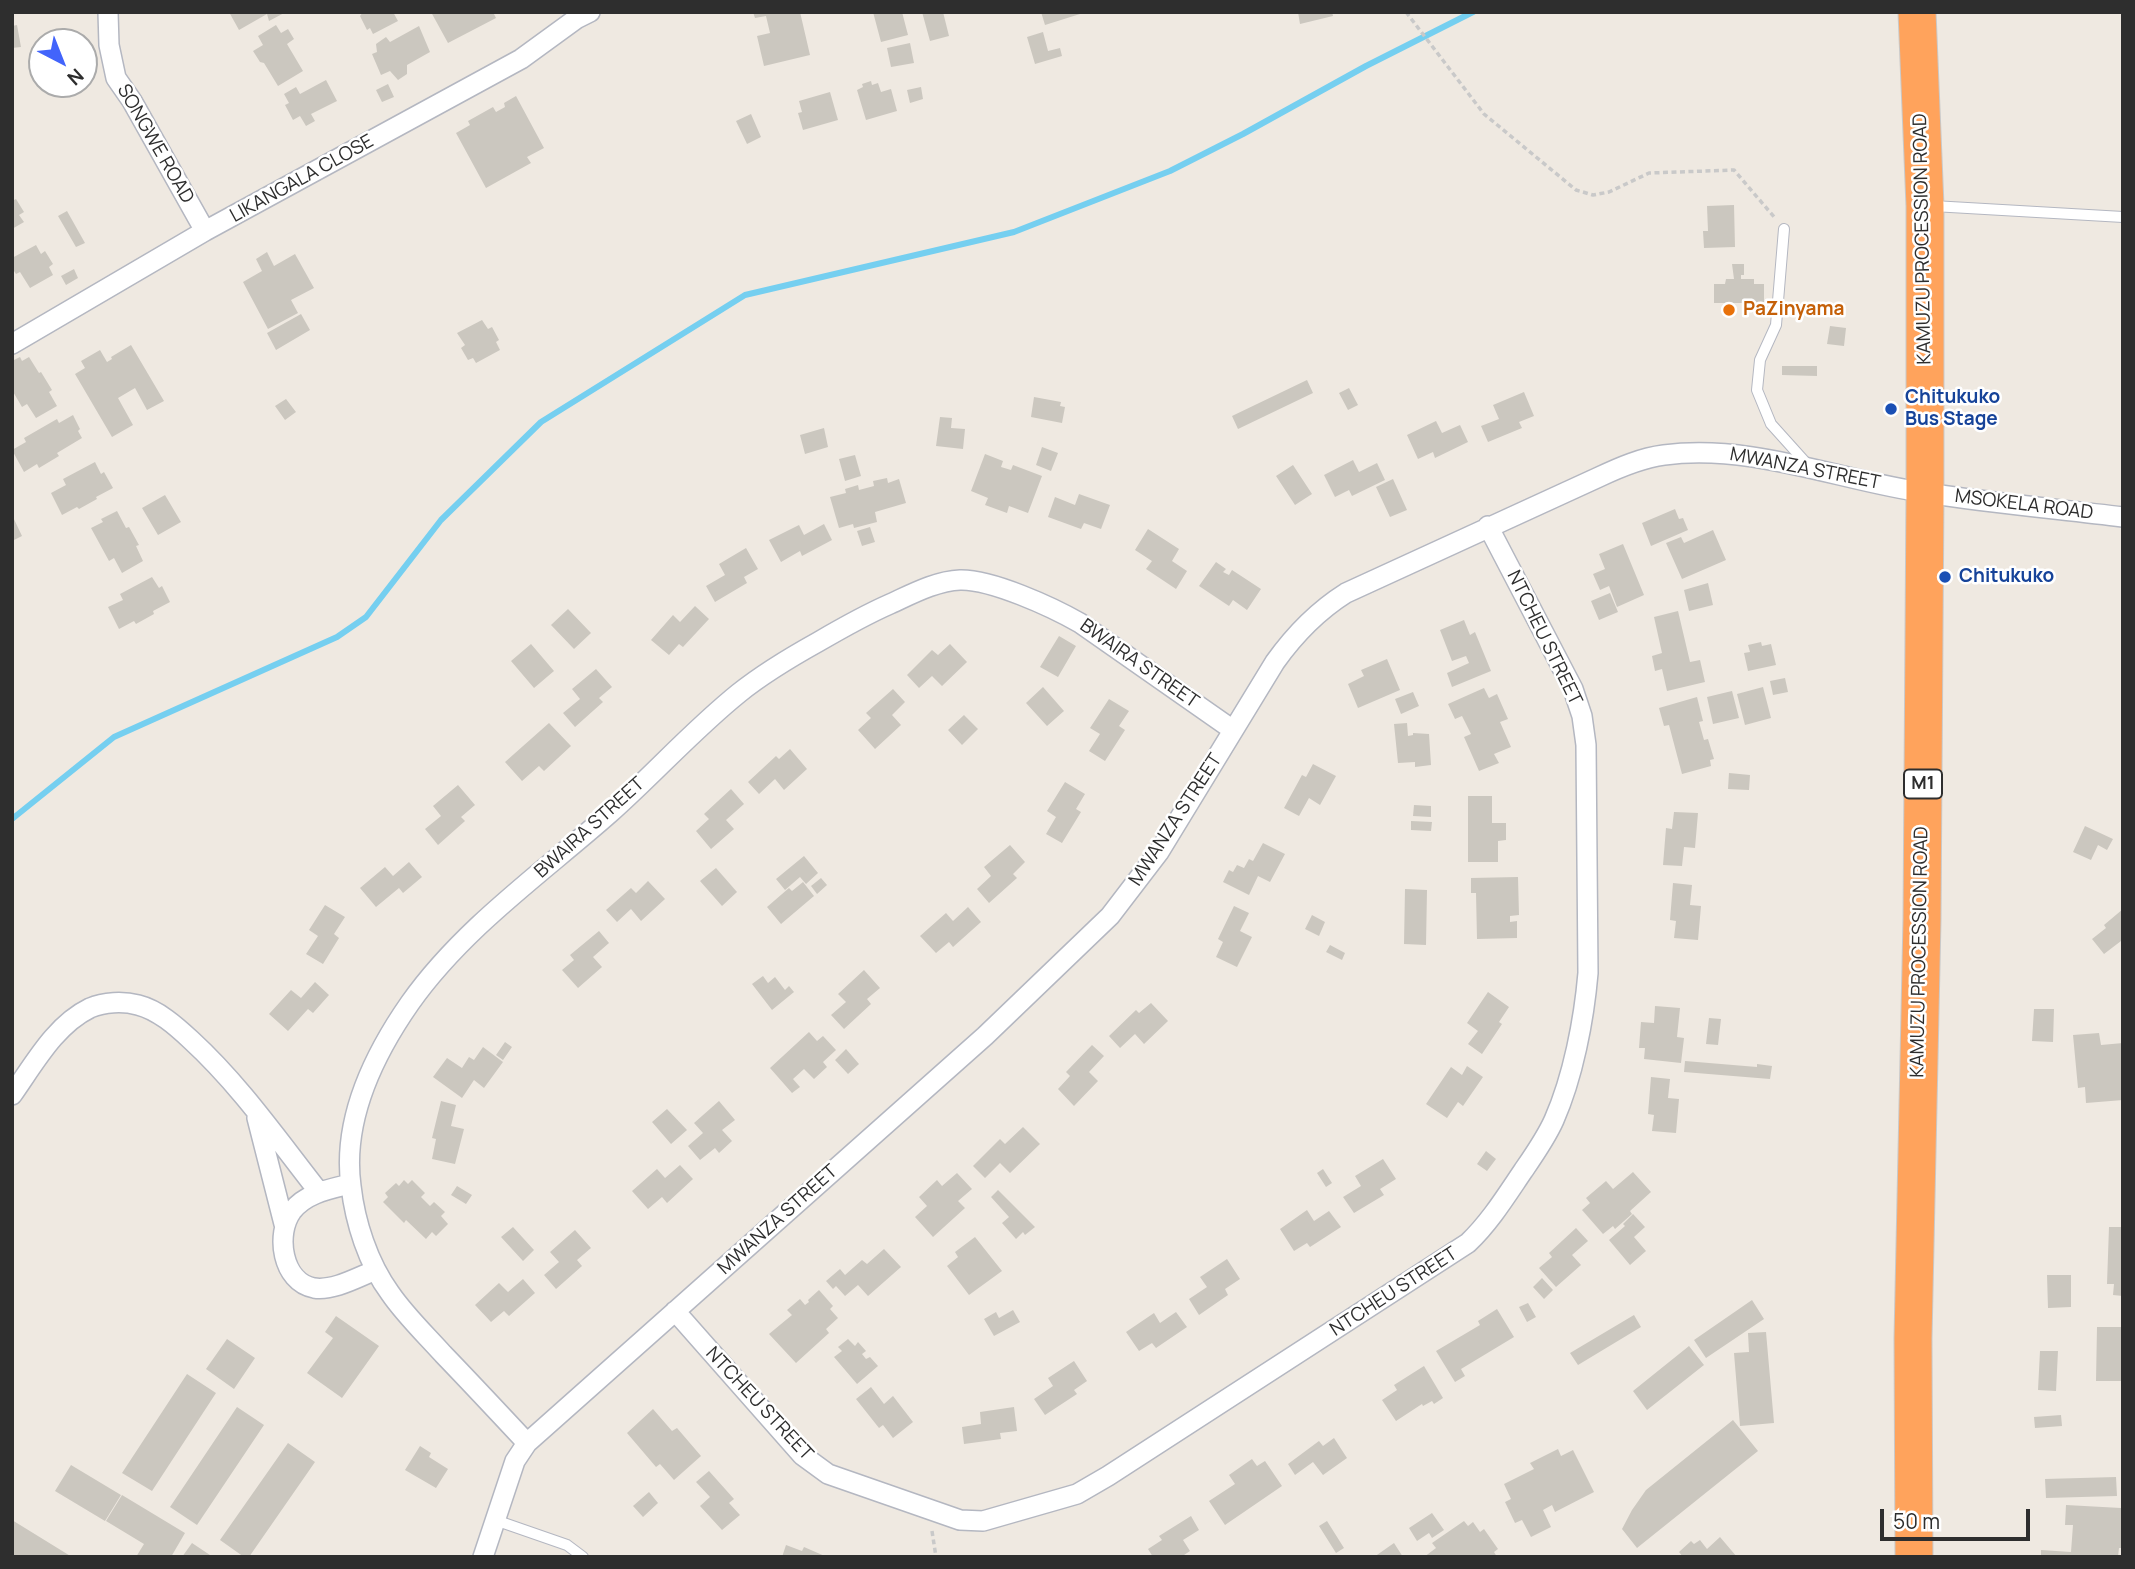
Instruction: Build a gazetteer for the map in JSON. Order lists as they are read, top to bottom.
{
  "streets": {
    "highway": ["KAMUZU PROCESSION ROAD", "M1"],
    "street": [
      "SONGWE ROAD",
      "LIKANGALA CLOSE",
      "MWANZA STREET",
      "MSOKELA ROAD",
      "NTCHEU STREET",
      "BWAIRA STREET"
    ]
  },
  "crossings": [
    ["SONGWE ROAD", "LIKANGALA CLOSE"],
    ["KAMUZU PROCESSION ROAD", "MWANZA STREET"],
    ["KAMUZU PROCESSION ROAD", "MSOKELA ROAD"],
    ["MWANZA STREET", "MSOKELA ROAD"],
    ["MWANZA STREET", "NTCHEU STREET"],
    ["MWANZA STREET", "BWAIRA STREET"]
  ],
  "places": ["PaZinyama", "Chitukuko Bus Stage", "Chitukuko"],
  "scale_bar": "50 m",
  "north": "bottom right"
}
